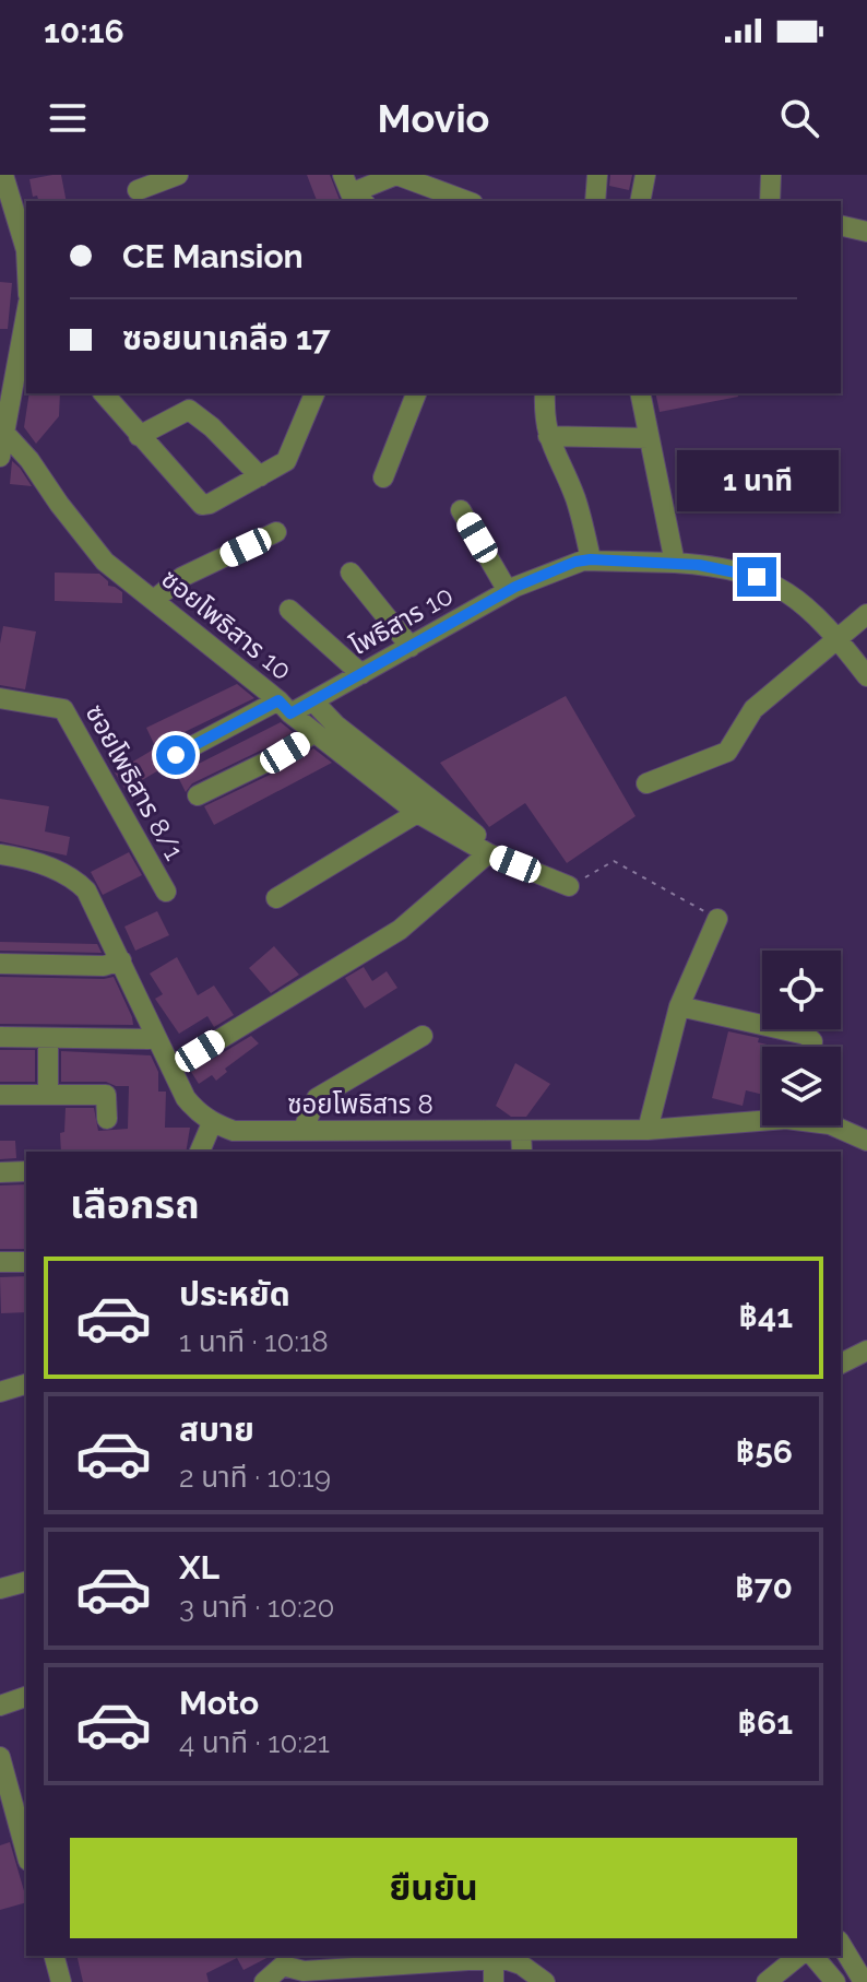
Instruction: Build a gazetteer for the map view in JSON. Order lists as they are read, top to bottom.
{
  "streets": {
    "street": [
      "โพธิสาร 10",
      "ซอยโพธิสาร 10",
      "ซอยโพธิสาร 8/1",
      "ซอยโพธิสาร 8"
    ]
  },
  "crossings": [
    ["โพธิสาร 10", "ซอยโพธิสาร 10"]
  ],
  "page": {
    "status": "10:16",
    "header": "Movio",
    "banner": ["CE Mansion", "ซอยนาเกลือ 17"],
    "bubble": "1 นาที",
    "heading": "เลือกรถ",
    "list": [
      {
        "name": "ประหยัด",
        "note": "1 นาที · 10:18",
        "value": "฿41"
      },
      {
        "name": "สบาย",
        "note": "2 นาที · 10:19",
        "value": "฿56"
      },
      {
        "name": "XL",
        "note": "3 นาที · 10:20",
        "value": "฿70"
      },
      {
        "name": "Moto",
        "note": "4 นาที · 10:21",
        "value": "฿61"
      }
    ],
    "buttons": "ยืนยัน"
  }
}
